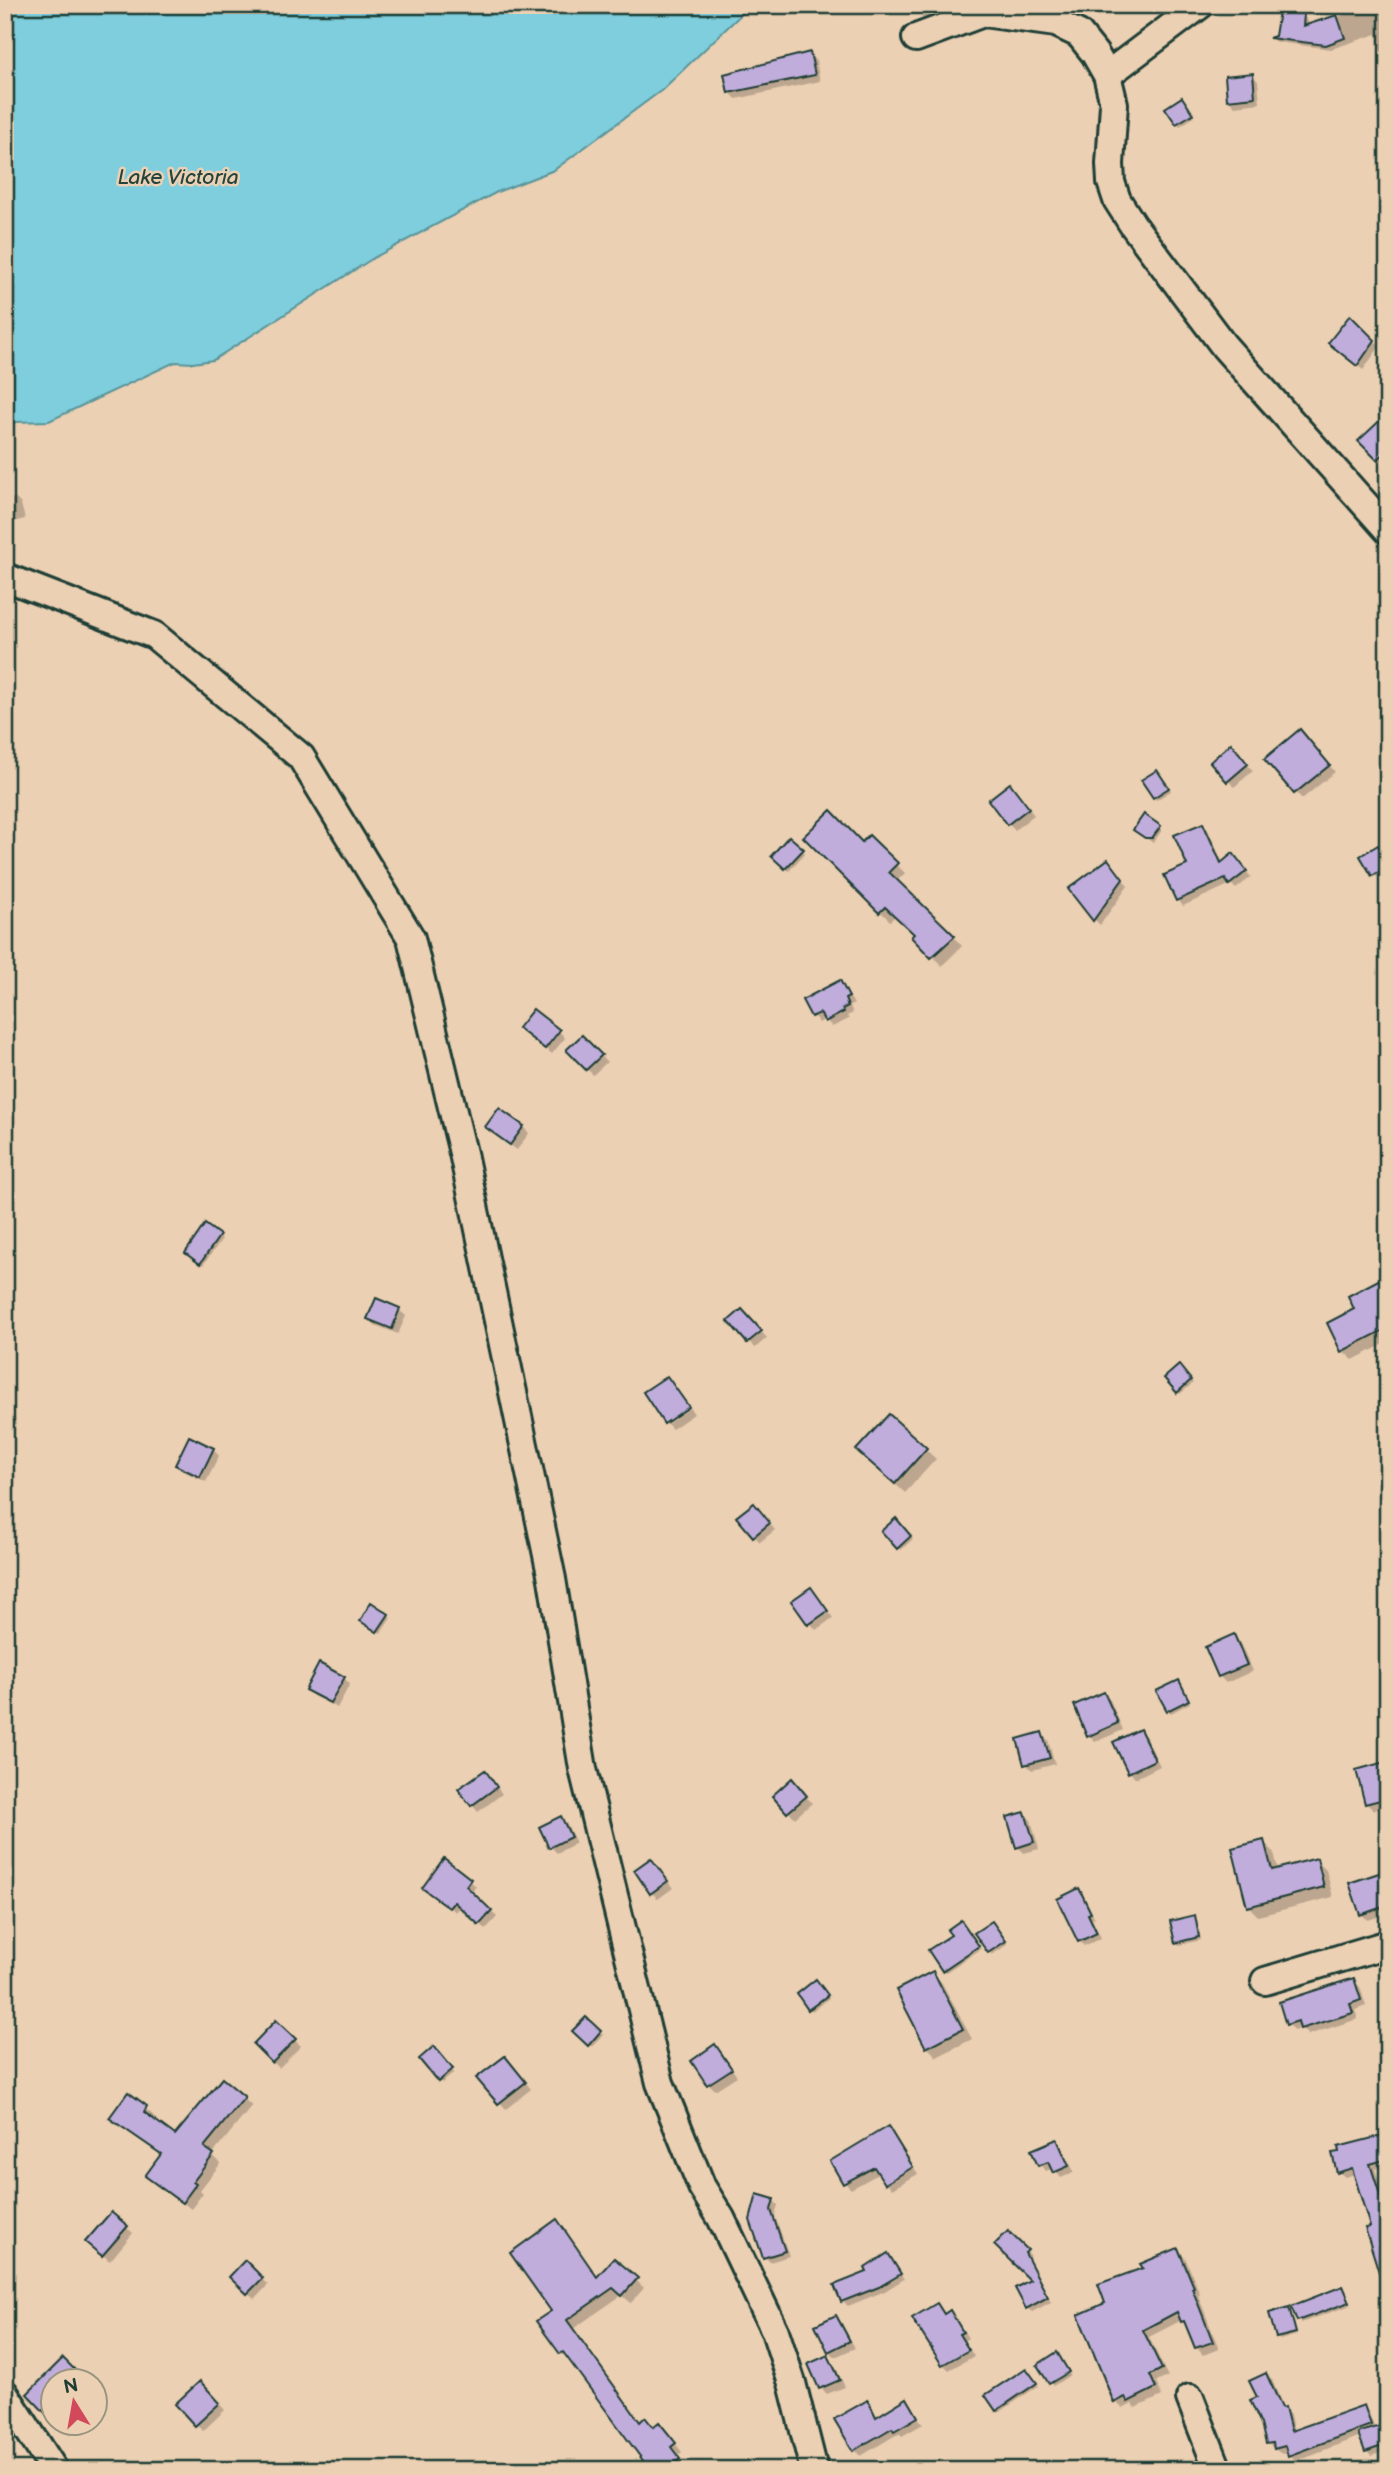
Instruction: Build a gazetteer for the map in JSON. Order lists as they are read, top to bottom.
{
  "water": ["Lake Victoria"],
  "north": "top"
}
